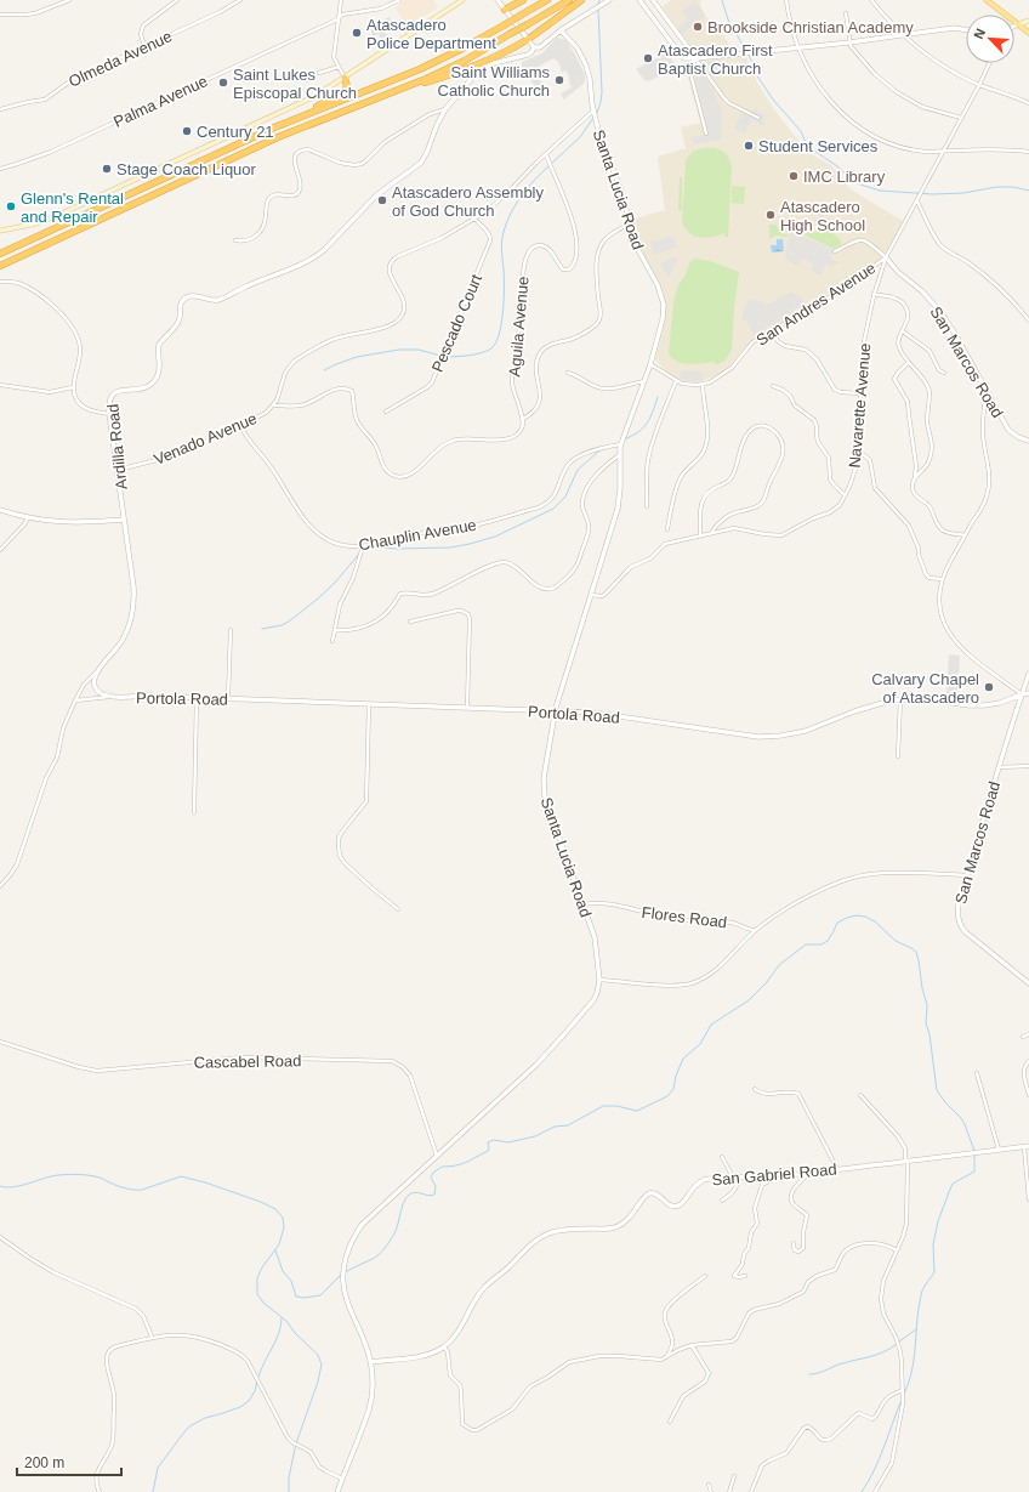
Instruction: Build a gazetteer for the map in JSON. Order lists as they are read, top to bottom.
{
  "streets": {
    "street": [
      "Olmeda Avenue",
      "Palma Avenue",
      "Santa Lucia Road",
      "San Andres Avenue",
      "Pescado Court",
      "Aguila Avenue",
      "San Marcos Road",
      "Navarette Avenue",
      "Venado Avenue",
      "Ardilla Road",
      "Chauplin Avenue",
      "Portola Road",
      "Flores Road",
      "Cascabel Road",
      "San Gabriel Road"
    ]
  },
  "crossings": [
    ["Santa Lucia Road", "San Andres Avenue"],
    ["Santa Lucia Road", "Navarette Avenue"],
    ["Santa Lucia Road", "Venado Avenue"],
    ["Santa Lucia Road", "Ardilla Road"],
    ["Santa Lucia Road", "Chauplin Avenue"],
    ["Santa Lucia Road", "Portola Road"],
    ["Santa Lucia Road", "Flores Road"],
    ["Santa Lucia Road", "Cascabel Road"],
    ["Santa Lucia Road", "San Gabriel Road"],
    ["San Andres Avenue", "San Marcos Road"],
    ["San Andres Avenue", "Navarette Avenue"],
    ["Pescado Court", "Venado Avenue"],
    ["Aguila Avenue", "Venado Avenue"],
    ["San Marcos Road", "Navarette Avenue"],
    ["San Marcos Road", "Portola Road"],
    ["Venado Avenue", "Ardilla Road"],
    ["Venado Avenue", "Chauplin Avenue"],
    ["Ardilla Road", "Portola Road"]
  ],
  "places": [
    "Brookside Christian Academy",
    "Atascadero Police Department",
    "Atascadero First Baptist Church",
    "Saint Williams Catholic Church",
    "Saint Lukes Episcopal Church",
    "Century 21",
    "Student Services",
    "Stage Coach Liquor",
    "IMC Library",
    "Atascadero Assembly of God Church",
    "Glenn's Rental and Repair",
    "Atascadero High School",
    "Calvary Chapel of Atascadero"
  ],
  "scale_bar": "200 m",
  "north": "top left"
}
